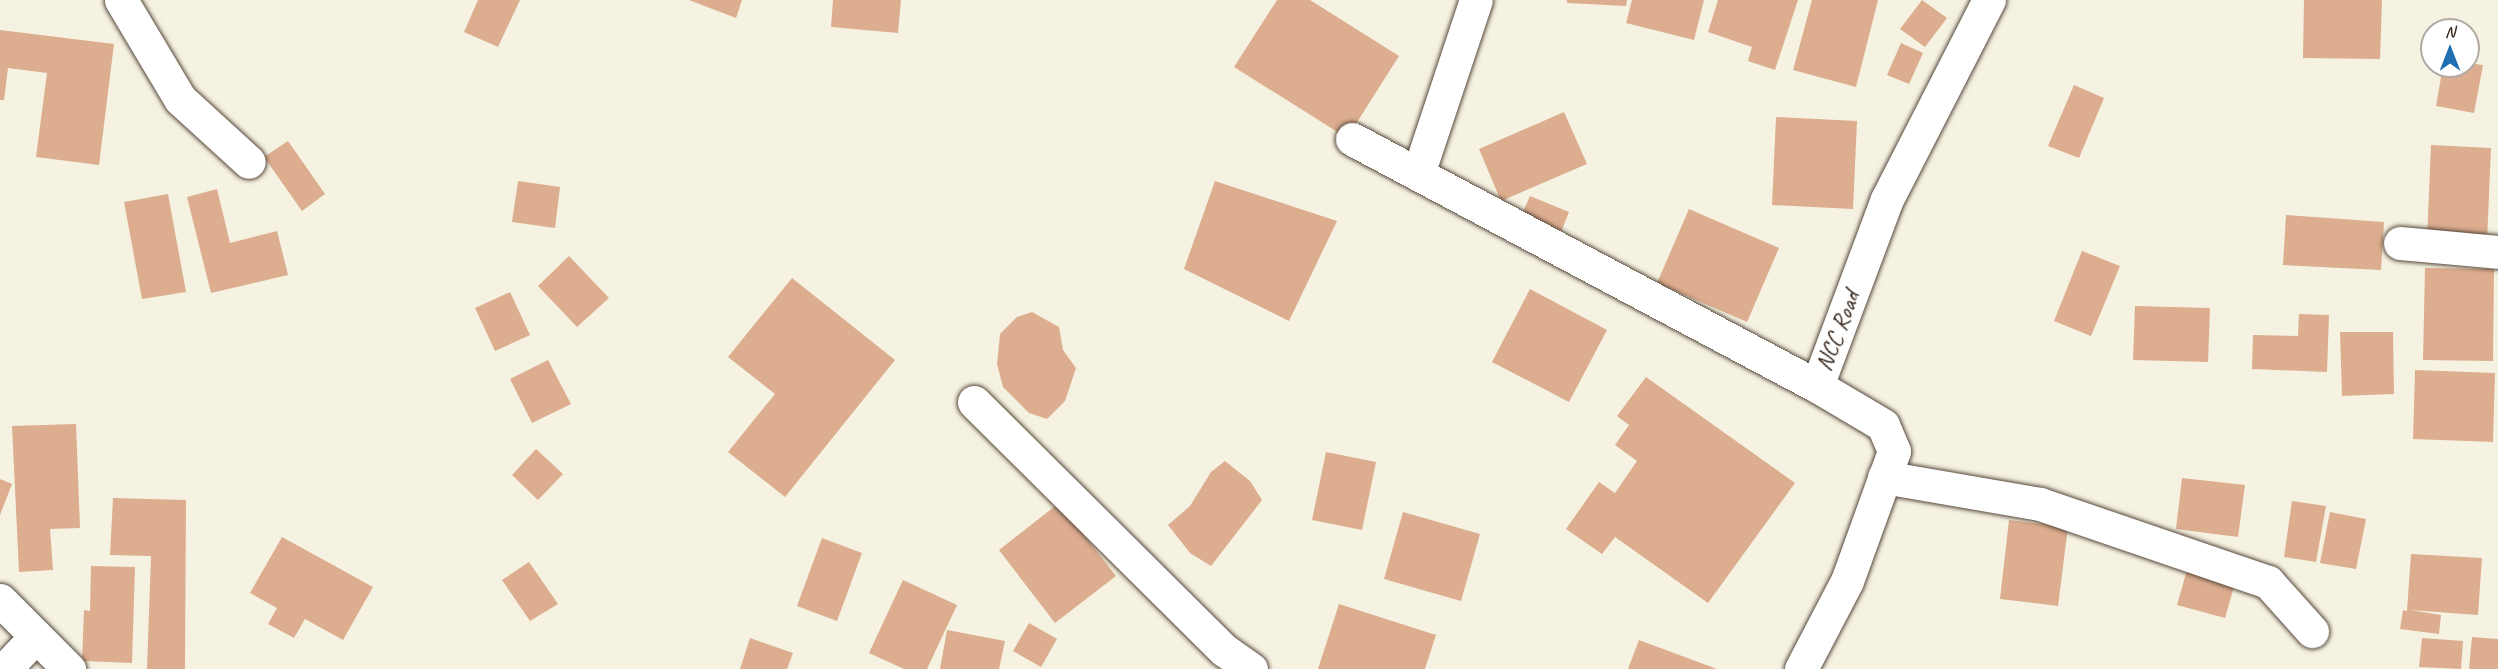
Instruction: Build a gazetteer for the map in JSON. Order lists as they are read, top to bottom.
{
  "streets": {
    "street": ["NCC Road"]
  },
  "north": "top"
}
